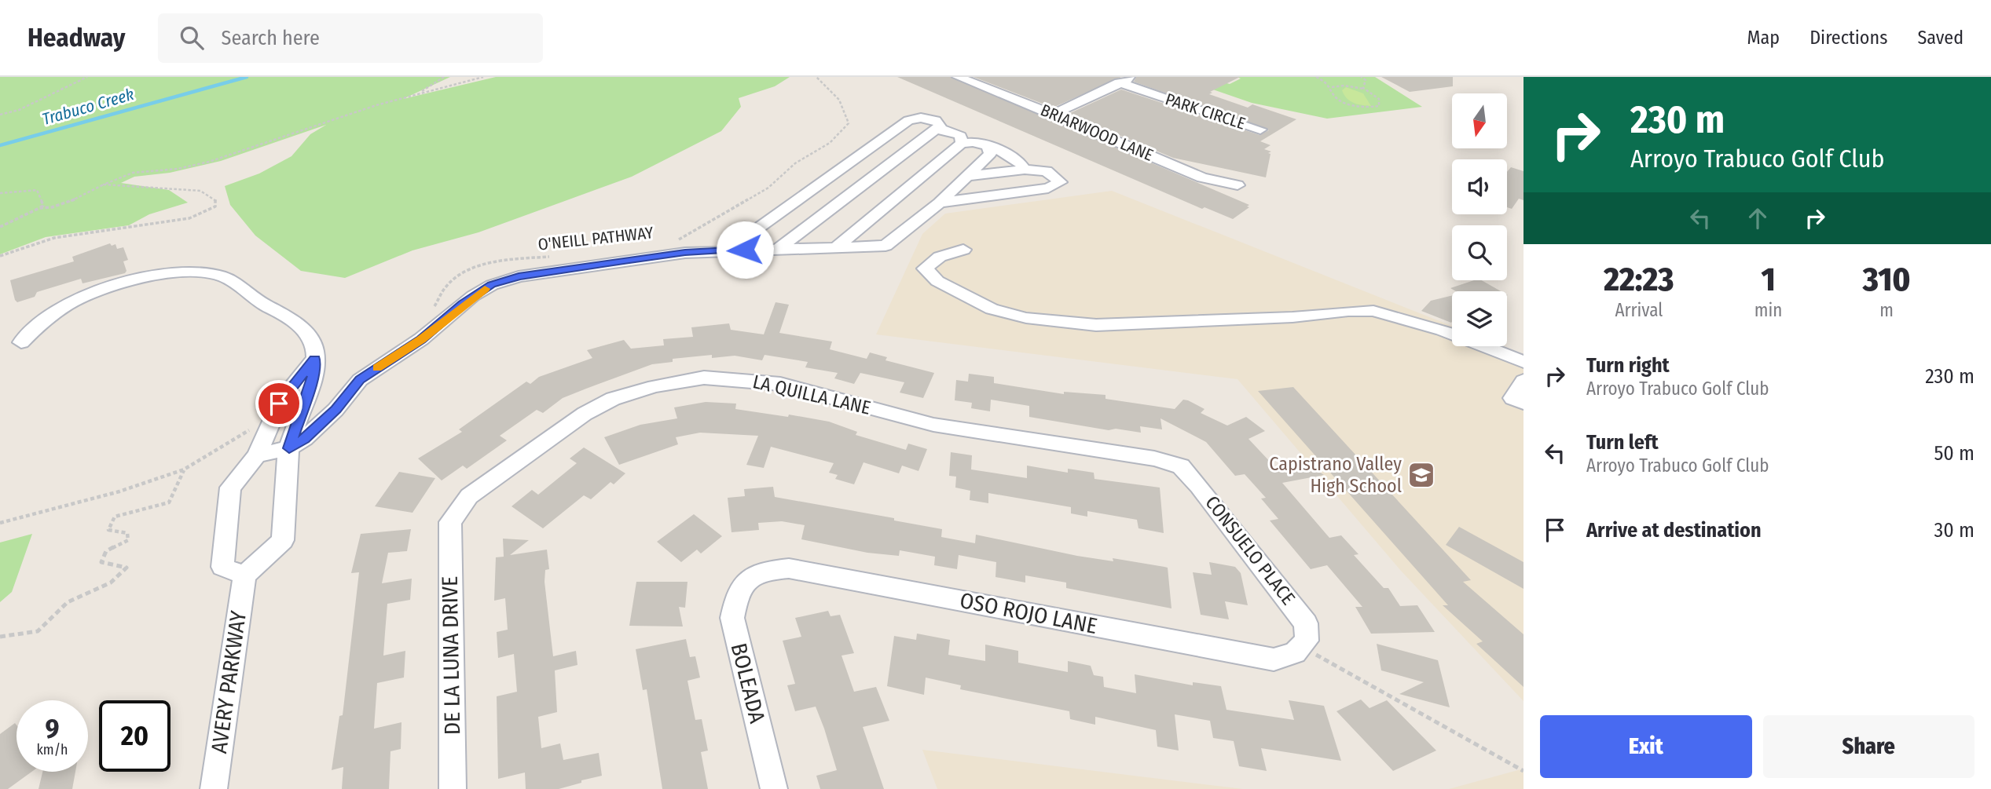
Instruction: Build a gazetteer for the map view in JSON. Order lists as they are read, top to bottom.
{
  "streets": {
    "street": [
      "PARK CIRCLE",
      "BRIARWOOD LANE",
      "LA QUILLA LANE",
      "CONSUELO PLACE",
      "OSO ROJO LANE",
      "DE LA LUNA DRIVE",
      "AVERY PARKWAY",
      "BOLEADA"
    ],
    "path": ["O'NEILL PATHWAY"]
  },
  "crossings": [
    ["LA QUILLA LANE", "CONSUELO PLACE"],
    ["LA QUILLA LANE", "DE LA LUNA DRIVE"],
    ["CONSUELO PLACE", "OSO ROJO LANE"],
    ["OSO ROJO LANE", "BOLEADA"]
  ],
  "water": ["Trabuco Creek"],
  "places": {
    "school or university": ["Capistrano Valley High School"]
  },
  "north": "bottom",
  "page": {
    "header": "Headway",
    "search": "Search here",
    "nav": ["Map", "Directions", "Saved"],
    "turn": ["230 m", "Arroyo Trabuco Golf Club"],
    "eta": [
      "22:23",
      "Arrival",
      "1",
      "min",
      "310",
      "m"
    ],
    "list": [
      {
        "name": "Turn right",
        "note": "Arroyo Trabuco Golf Club",
        "value": "230 m"
      },
      {
        "name": "Turn left",
        "note": "Arroyo Trabuco Golf Club",
        "value": "50 m"
      },
      {
        "name": "Arrive at destination",
        "value": "30 m"
      }
    ],
    "speed": "9 km/h",
    "limit": "20",
    "buttons": ["Exit", "Share"]
  }
}
